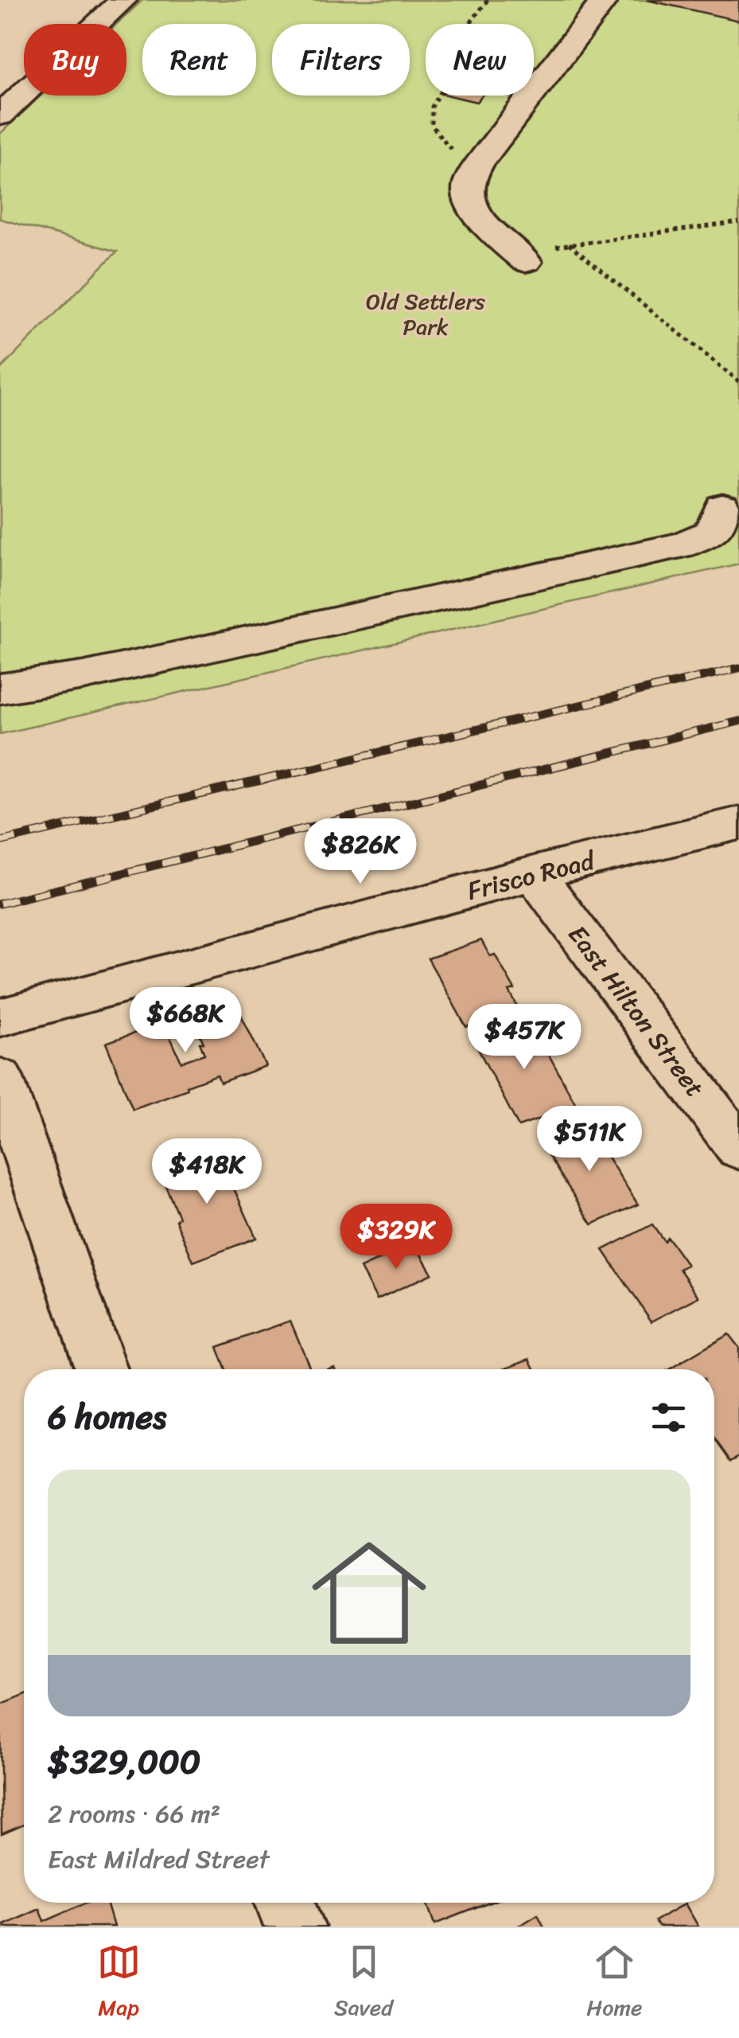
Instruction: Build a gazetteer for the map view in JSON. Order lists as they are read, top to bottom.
{
  "streets": {
    "street": ["Frisco Road", "East Hilton Street"]
  },
  "crossings": [
    ["Frisco Road", "East Hilton Street"]
  ],
  "parks": ["Old Settlers Park"],
  "page": {
    "chip": [
      "Buy",
      "Rent",
      "Filters",
      "New"
    ],
    "price": [
      "$826K",
      "$668K",
      "$457K",
      "$511K",
      "$418K",
      "$329K"
    ],
    "heading": "6 homes",
    "list": [
      {
        "name": "$329,000",
        "note": "2 rooms · 66 m² · East Mildred Street"
      }
    ],
    "tabs": ["Map", "Saved", "Home"]
  }
}
